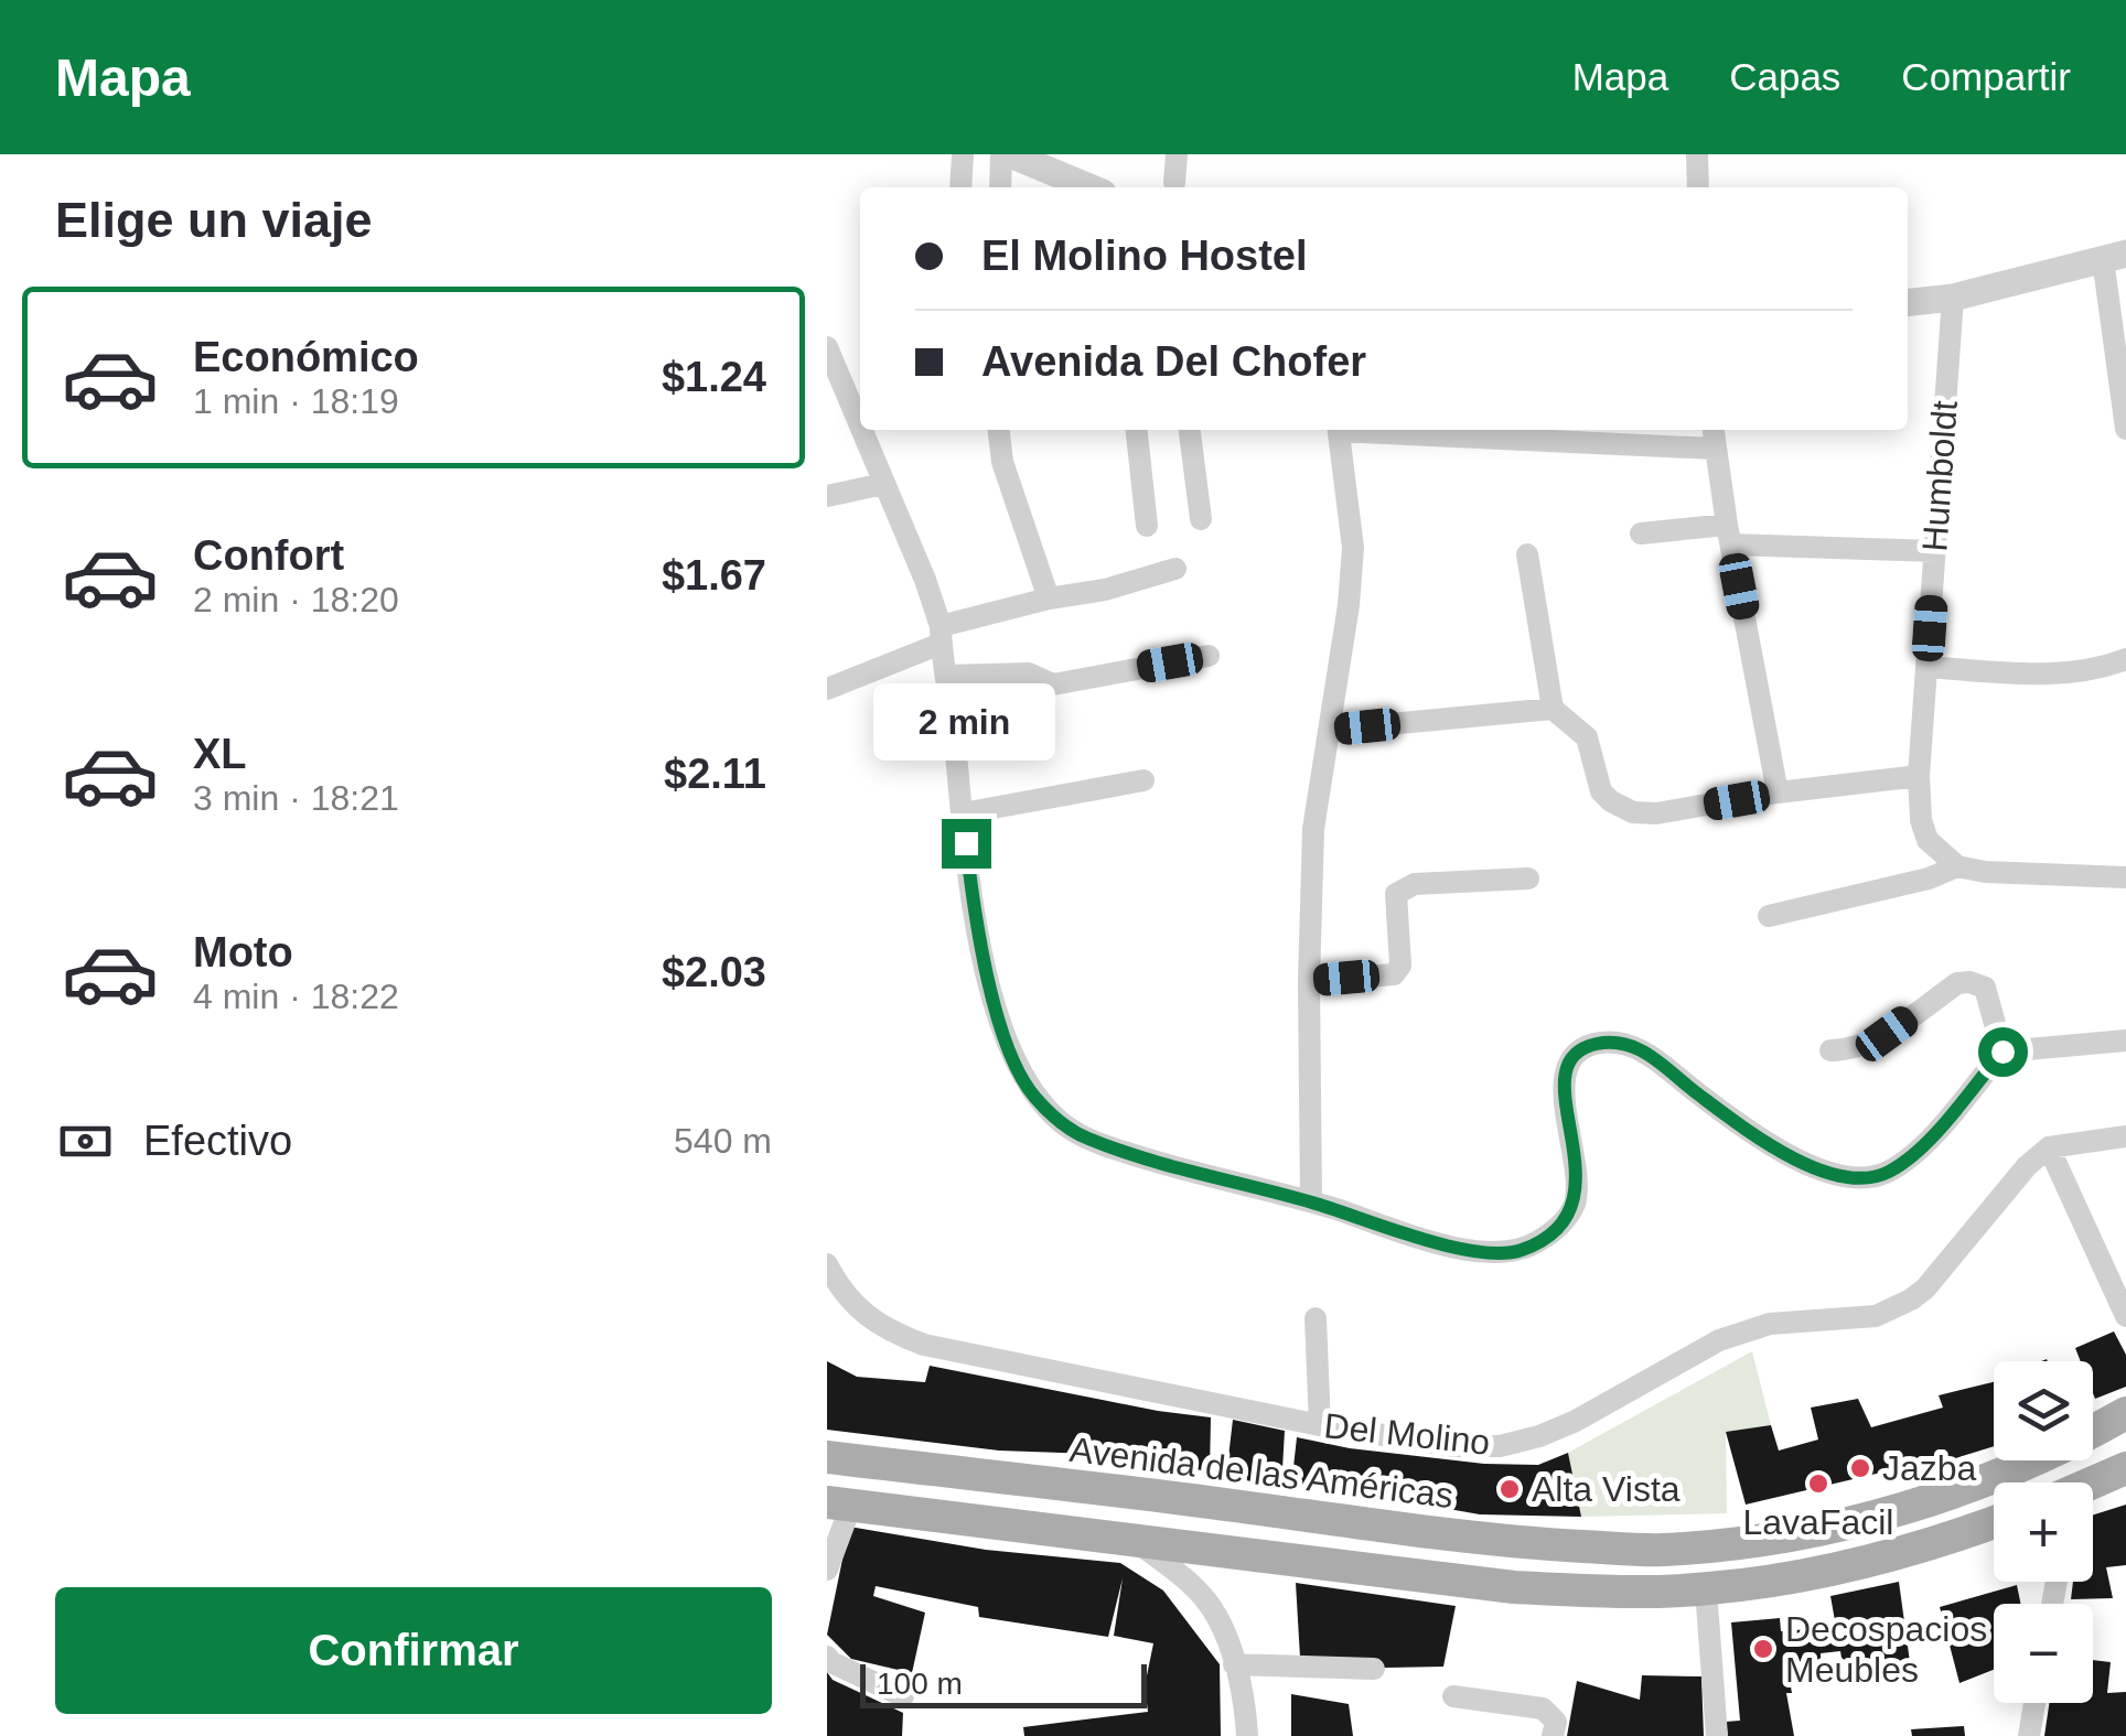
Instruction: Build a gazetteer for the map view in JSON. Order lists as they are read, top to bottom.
{
  "streets": {
    "main road": ["Avenida de las Américas"],
    "street": ["Humboldt", "Del Molino"]
  },
  "places": [
    "Jazba",
    "LavaFacil",
    "Alta Vista",
    "Decospacios Meubles"
  ],
  "scale_bar": "100 m",
  "page": {
    "header": "Mapa",
    "nav": ["Mapa", "Capas", "Compartir"],
    "heading": "Elige un viaje",
    "banner": ["El Molino Hostel", "Avenida Del Chofer"],
    "list": [
      {
        "name": "Económico",
        "note": "1 min · 18:19",
        "value": "$1.24"
      },
      {
        "name": "Confort",
        "note": "2 min · 18:20",
        "value": "$1.67"
      },
      {
        "name": "XL",
        "note": "3 min · 18:21",
        "value": "$2.11"
      },
      {
        "name": "Moto",
        "note": "4 min · 18:22",
        "value": "$2.03"
      }
    ],
    "bubble": "2 min",
    "pay": ["Efectivo", "540 m"],
    "map_buttons": ["+", "−"],
    "buttons": "Confirmar",
    "scale": "100 m"
  }
}
